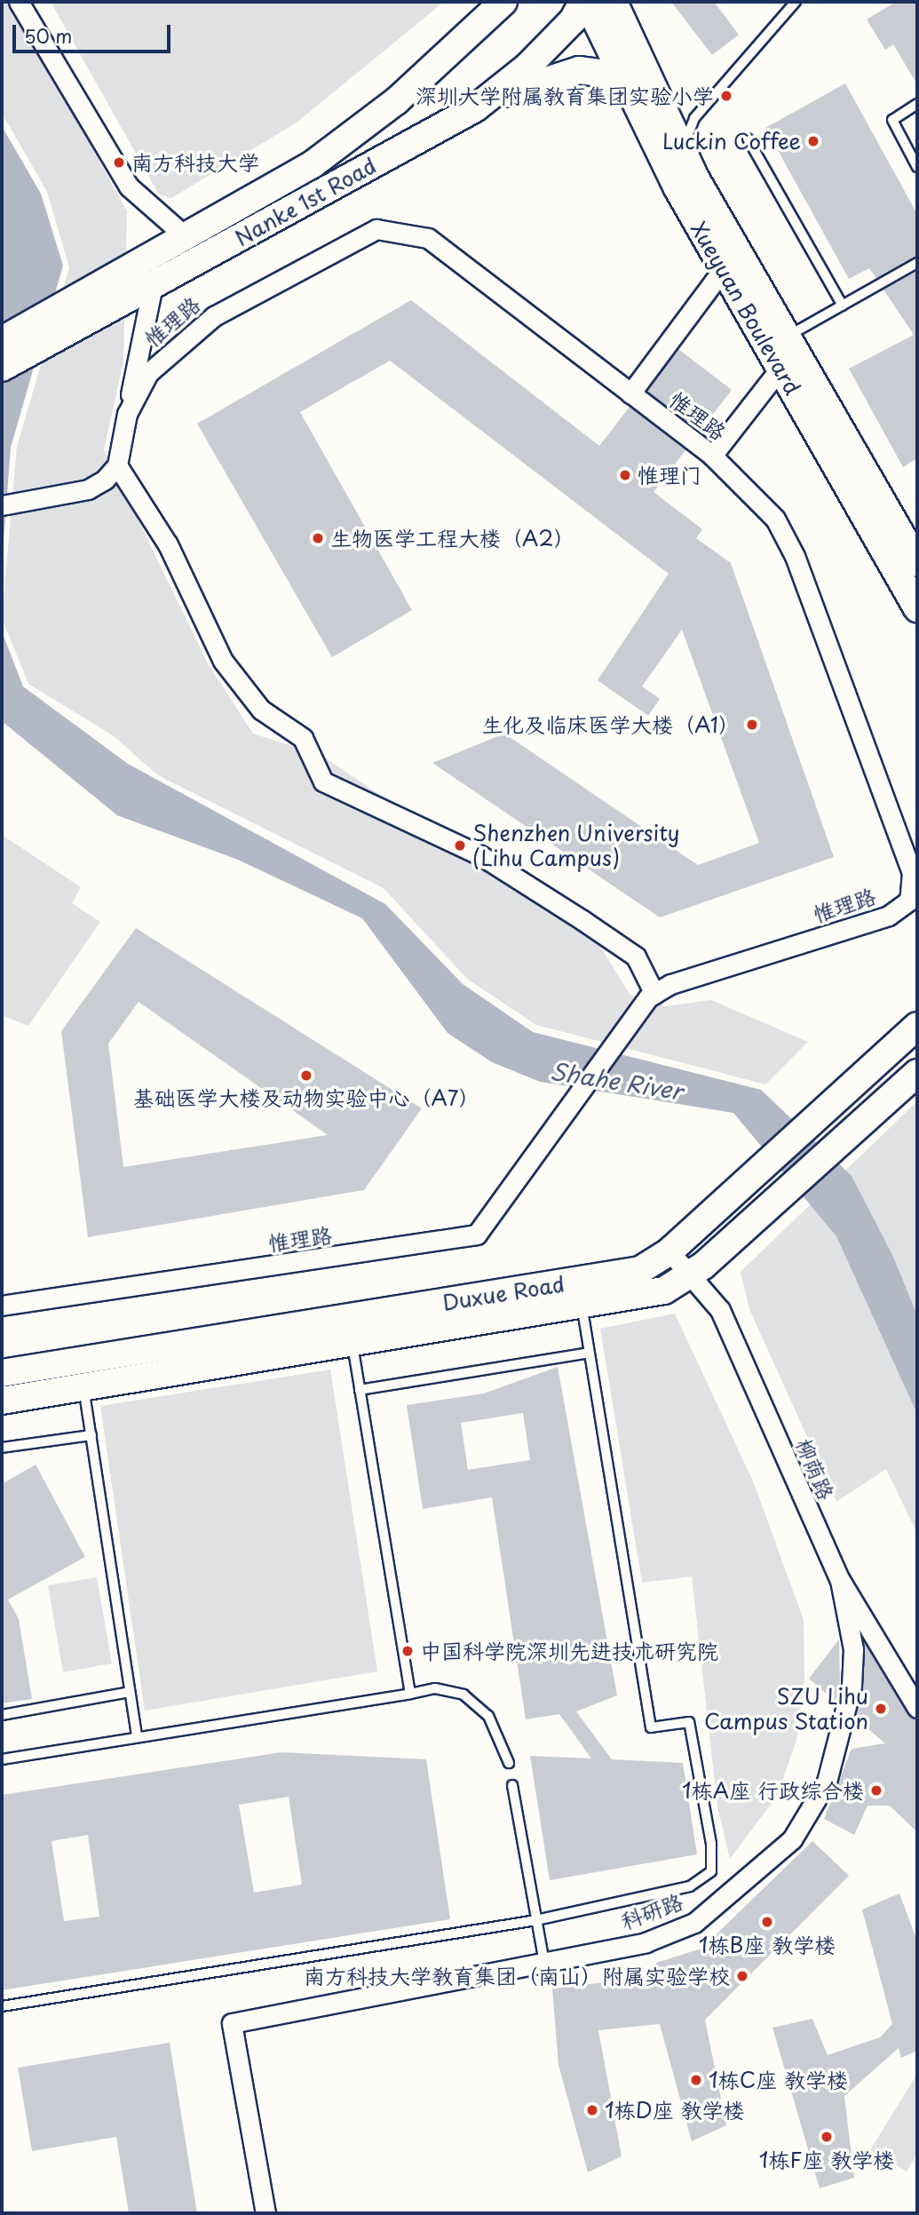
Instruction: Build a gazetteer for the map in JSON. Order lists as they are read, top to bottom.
{
  "streets": {
    "street": [
      "Nanke 1st Road",
      "Xueyuan Boulevard",
      "惟理路",
      "Duxue Road",
      "柳荫路",
      "科研路"
    ]
  },
  "crossings": [
    ["Nanke 1st Road", "Xueyuan Boulevard"],
    ["Duxue Road", "柳荫路"],
    ["柳荫路", "科研路"]
  ],
  "water": ["Shahe River"],
  "places": [
    "深圳大学附属教育集团实验小学",
    "Luckin Coffee",
    "南方科技大学",
    "惟理门",
    "生物医学工程大楼（A2）",
    "生化及临床医学大楼（A1）",
    "Shenzhen University (Lihu Campus)",
    "基础医学大楼及动物实验中心（A7）",
    "中国科学院深圳先进技术研究院",
    "SZU Lihu Campus Station",
    "1栋A座 行政综合楼",
    "1栋B座 教学楼",
    "南方科技大学教育集团（南山）附属实验学校",
    "1栋C座 教学楼",
    "1栋D座 教学楼",
    "1栋F座 教学楼"
  ],
  "scale_bar": "50 m"
}
